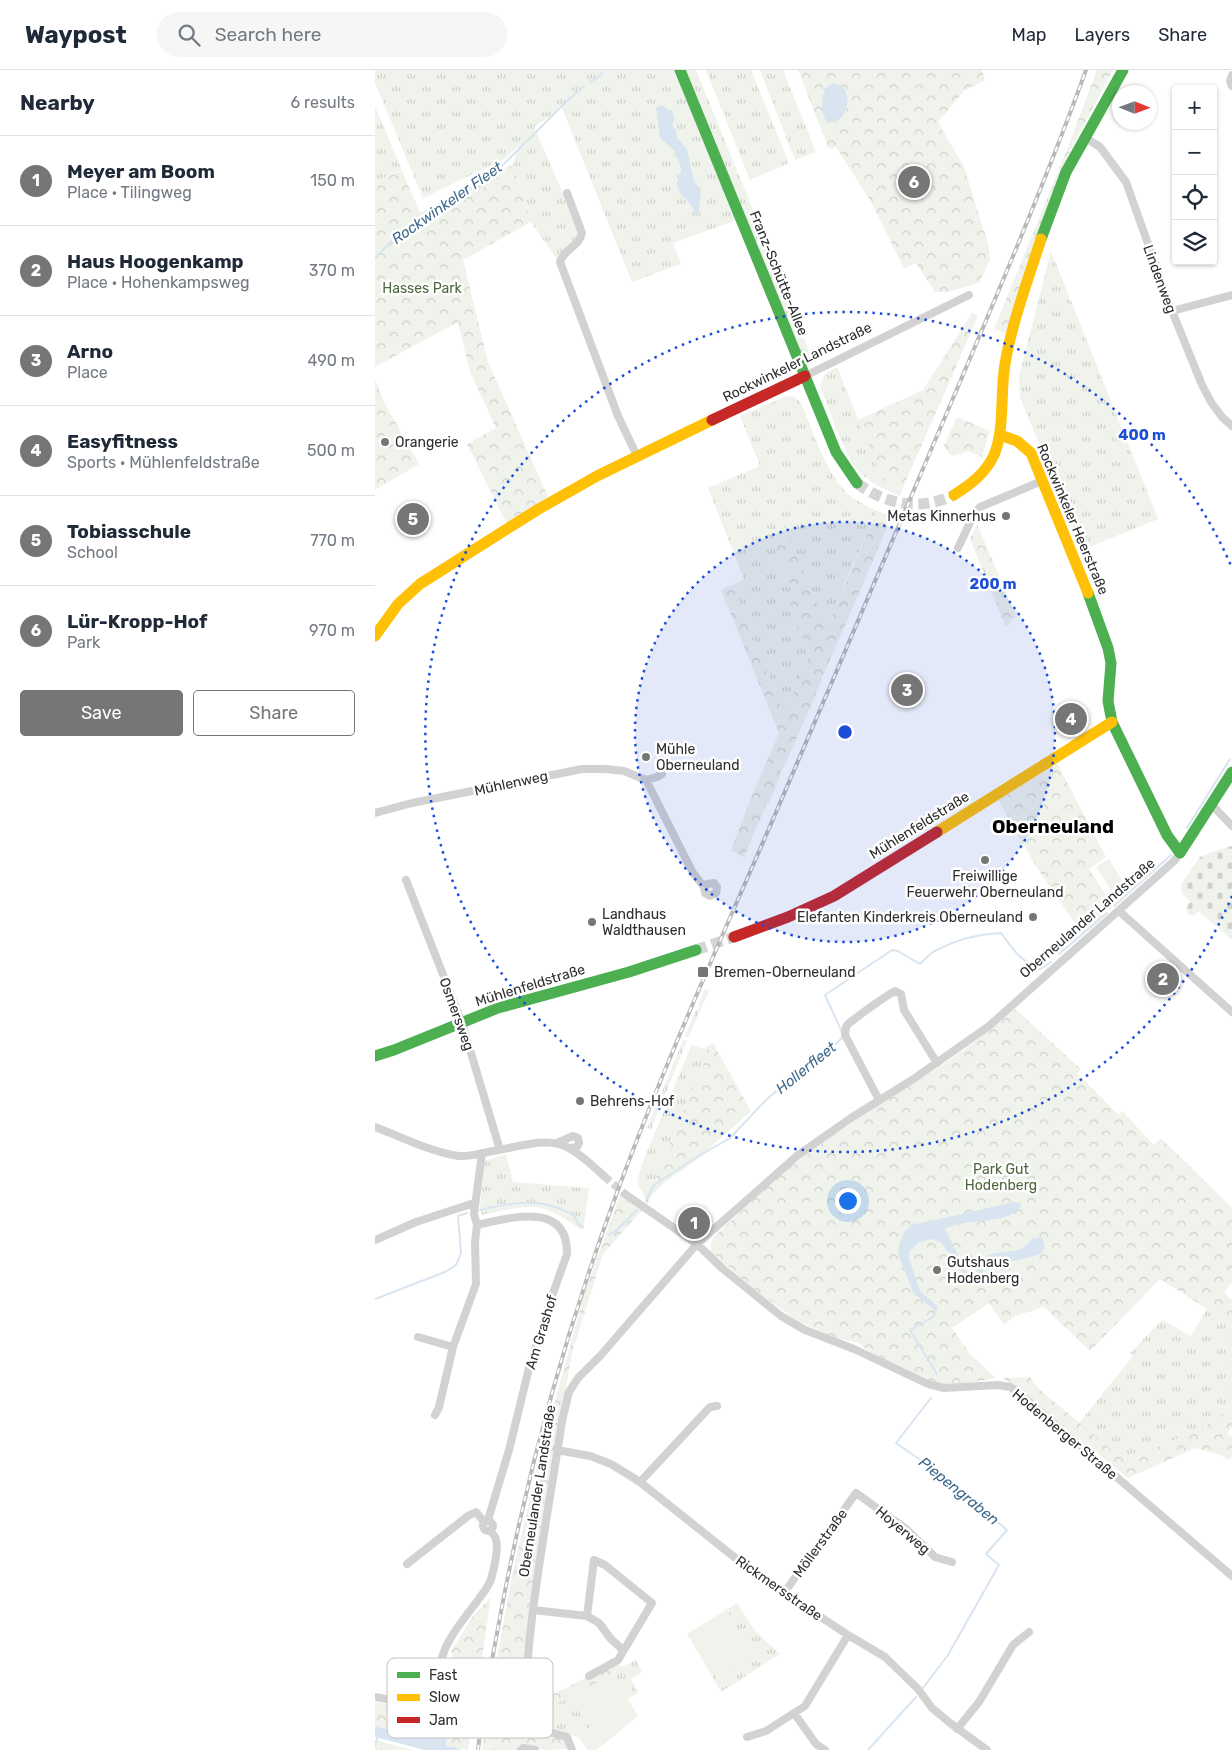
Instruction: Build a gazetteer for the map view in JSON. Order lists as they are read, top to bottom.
{
  "streets": {
    "main road": [
      "Franz-Schütte-Allee",
      "Rockwinkeler Landstraße",
      "Rockwinkeler Heerstraße",
      "Mühlenfeldstraße",
      "Oberneulander Landstraße"
    ],
    "street": [
      "Lindenweg",
      "Mühlenweg",
      "Osmersweg",
      "Am Grashof",
      "Hodenberger Straße",
      "Hoyerweg",
      "Möllerstraße",
      "Rickmersstraße"
    ]
  },
  "crossings": [
    ["Franz-Schütte-Allee", "Rockwinkeler Landstraße"],
    ["Rockwinkeler Heerstraße", "Mühlenfeldstraße"],
    ["Rockwinkeler Heerstraße", "Oberneulander Landstraße"],
    ["Mühlenfeldstraße", "Osmersweg"],
    ["Oberneulander Landstraße", "Hodenberger Straße"],
    ["Oberneulander Landstraße", "Rickmersstraße"],
    ["Hoyerweg", "Möllerstraße"],
    ["Möllerstraße", "Rickmersstraße"]
  ],
  "districts": ["Oberneuland"],
  "water": ["Rockwinkeler Fleet", "Hollerfleet", "Piepengraben"],
  "parks": ["Hasses Park", "Park Gut Hodenberg"],
  "places": {
    "other": [
      "Orangerie",
      "Metas Kinnerhus",
      "Mühle Oberneuland",
      "Freiwillige Feuerwehr Oberneuland",
      "Elefanten Kinderkreis Oberneuland",
      "Landhaus Waldthausen",
      "Behrens-Hof",
      "Gutshaus Hodenberg"
    ],
    "transit": ["Bremen-Oberneuland"]
  },
  "legend": ["Fast", "Slow", "Jam"],
  "north": "right",
  "page": {
    "header": "Waypost",
    "search": "Search here",
    "nav": ["Map", "Layers", "Share"],
    "heading": ["Nearby", "6 results"],
    "map_buttons": ["+", "−"],
    "list": [
      {
        "mark": "1",
        "name": "Meyer am Boom",
        "note": "Place · Tilingweg",
        "value": "150 m"
      },
      {
        "mark": "2",
        "name": "Haus Hoogenkamp",
        "note": "Place · Hohenkampsweg",
        "value": "370 m"
      },
      {
        "mark": "3",
        "name": "Arno",
        "note": "Place",
        "value": "490 m"
      },
      {
        "mark": "4",
        "name": "Easyfitness",
        "note": "Sports · Mühlenfeldstraße",
        "value": "500 m"
      },
      {
        "mark": "5",
        "name": "Tobiasschule",
        "note": "School",
        "value": "770 m"
      },
      {
        "mark": "6",
        "name": "Lür-Kropp-Hof",
        "note": "Park",
        "value": "970 m"
      }
    ],
    "pins": [
      "6",
      "5",
      "3",
      "4",
      "2",
      "1"
    ],
    "buttons": ["Save", "Share"]
  },
  "rings": ["400 m", "200 m"]
}
